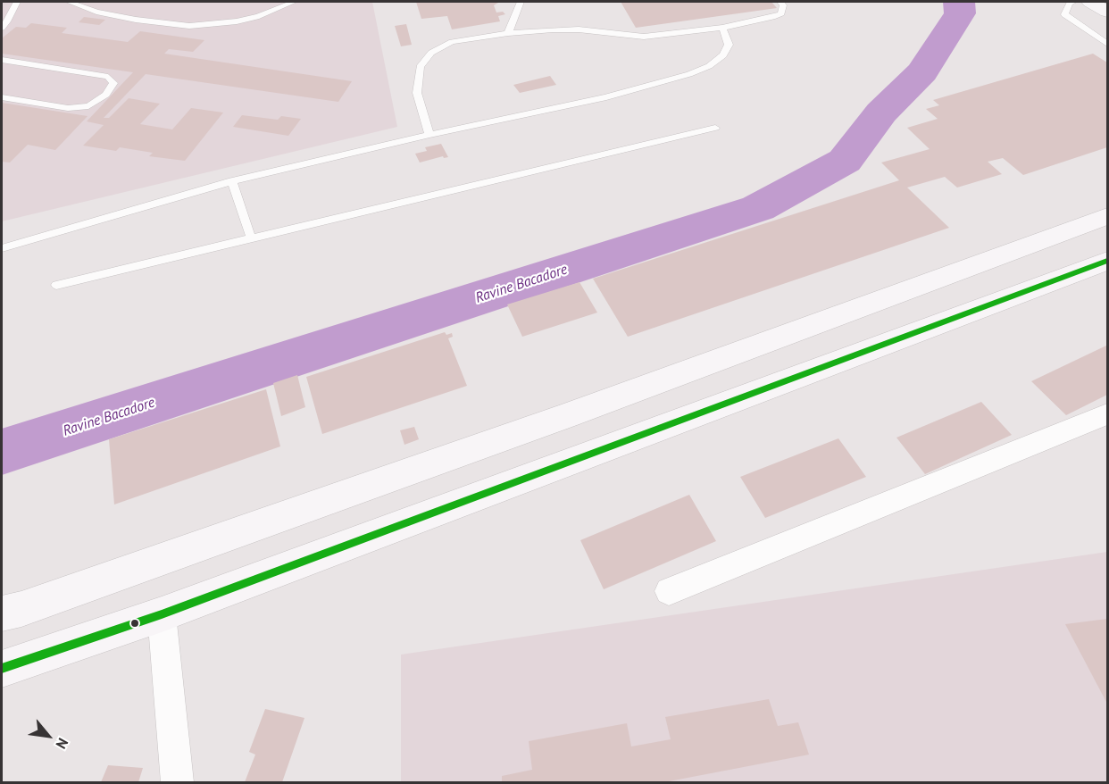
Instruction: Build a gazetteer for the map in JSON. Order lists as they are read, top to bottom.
{
  "water": ["Ravine Bacadore"],
  "north": "bottom right"
}
